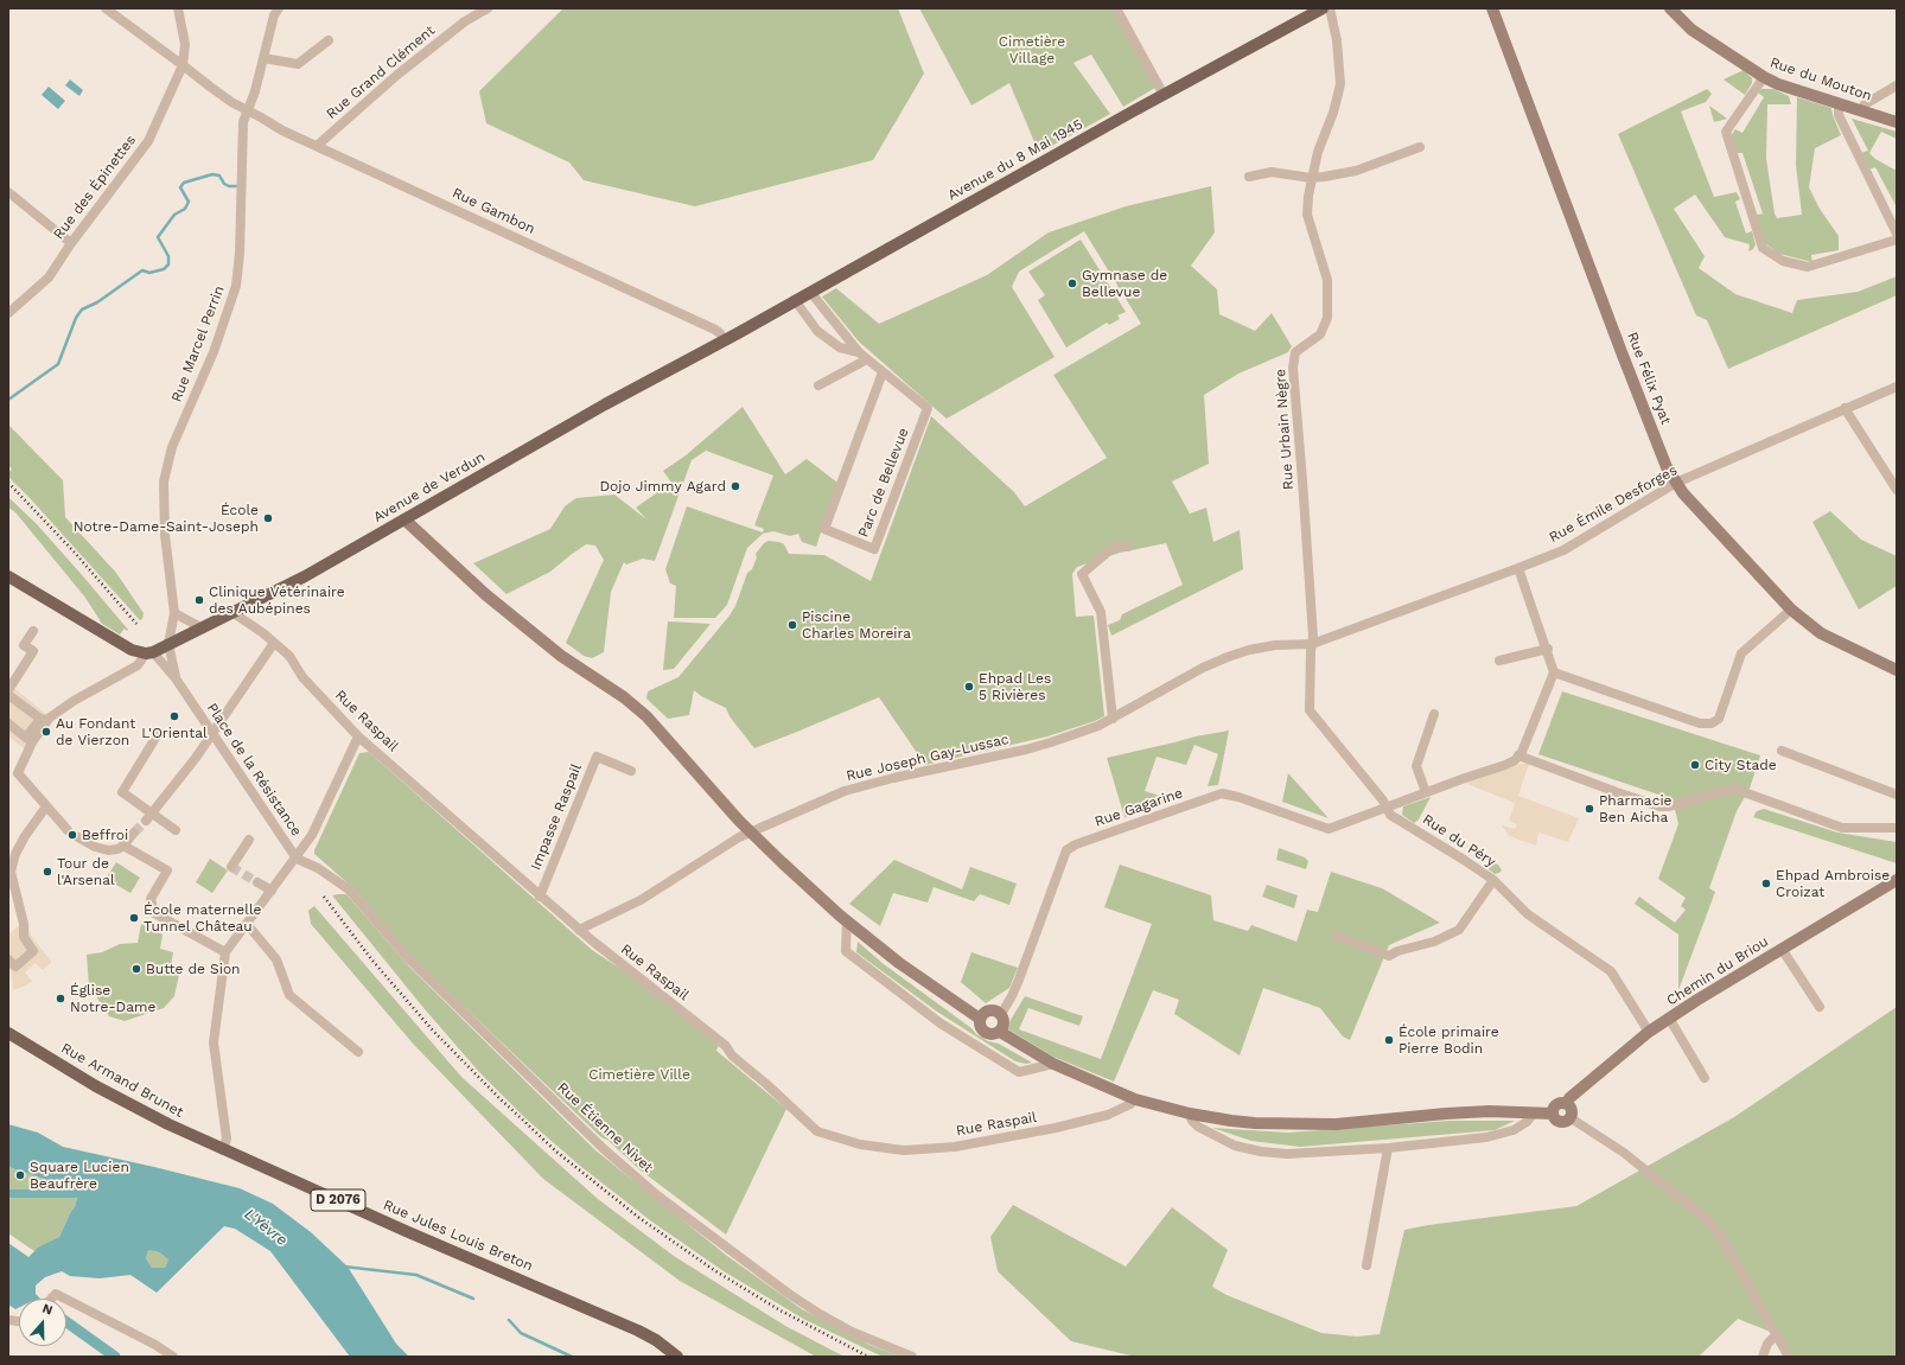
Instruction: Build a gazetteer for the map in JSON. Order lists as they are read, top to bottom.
{
  "streets": {
    "main road": [
      "Avenue du 8 Mai 1945",
      "Avenue de Verdun",
      "Rue Armand Brunet",
      "D 2076",
      "Rue Jules Louis Breton"
    ],
    "street": [
      "Rue Grand Clément",
      "Rue du Mouton",
      "Rue des Épinettes",
      "Rue Gambon",
      "Rue Marcel Perrin",
      "Rue Félix Pyat",
      "Rue Urbain Nègre",
      "Parc de Bellevue",
      "Rue Émile Desforges",
      "Rue Raspail",
      "Rue Joseph Gay-Lussac",
      "Place de la Résistance",
      "Rue Gagarine",
      "Impasse Raspail",
      "Rue du Péry",
      "Chemin du Briou",
      "Rue Étienne Nivet"
    ]
  },
  "crossings": [
    ["Rue Grand Clément", "Rue Gambon"],
    ["Avenue du 8 Mai 1945", "Rue Gambon"],
    ["Avenue du 8 Mai 1945", "Parc de Bellevue"],
    ["Avenue du 8 Mai 1945", "Avenue de Verdun"],
    ["Rue des Épinettes", "Rue Gambon"],
    ["Rue Gambon", "Rue Marcel Perrin"],
    ["Rue Gambon", "Avenue de Verdun"],
    ["Rue Marcel Perrin", "Avenue de Verdun"],
    ["Rue Marcel Perrin", "Place de la Résistance"],
    ["Rue Félix Pyat", "Rue Émile Desforges"],
    ["Rue Urbain Nègre", "Rue Émile Desforges"],
    ["Rue Urbain Nègre", "Rue Joseph Gay-Lussac"],
    ["Rue Urbain Nègre", "Rue du Péry"],
    ["Avenue de Verdun", "Rue Raspail"],
    ["Avenue de Verdun", "Place de la Résistance"],
    ["Rue Émile Desforges", "Rue Joseph Gay-Lussac"],
    ["Rue Émile Desforges", "Rue du Péry"],
    ["Rue Raspail", "Rue Joseph Gay-Lussac"],
    ["Rue Raspail", "Impasse Raspail"],
    ["Rue Joseph Gay-Lussac", "Rue du Péry"],
    ["Place de la Résistance", "Rue Étienne Nivet"],
    ["Rue Gagarine", "Rue du Péry"],
    ["Rue du Péry", "Chemin du Briou"],
    ["Rue Armand Brunet", "Rue Jules Louis Breton"]
  ],
  "water": ["L'Yèvre"],
  "parks": ["Cimetière Village", "Cimetière Ville"],
  "places": [
    "Gymnase de Bellevue",
    "Dojo Jimmy Agard",
    "École Notre-Dame-Saint-Joseph",
    "Clinique Vétérinaire des Aubépines",
    "Piscine Charles Moreira",
    "Ehpad Les 5 Rivières",
    "L'Oriental",
    "Au Fondant de Vierzon",
    "City Stade",
    "Pharmacie Ben Aicha",
    "Beffroi",
    "Tour de l'Arsenal",
    "Ehpad Ambroise Croizat",
    "École maternelle Tunnel Château",
    "Butte de Sion",
    "Église Notre-Dame",
    "École primaire Pierre Bodin",
    "Square Lucien Beaufrère"
  ],
  "north": "top"
}
